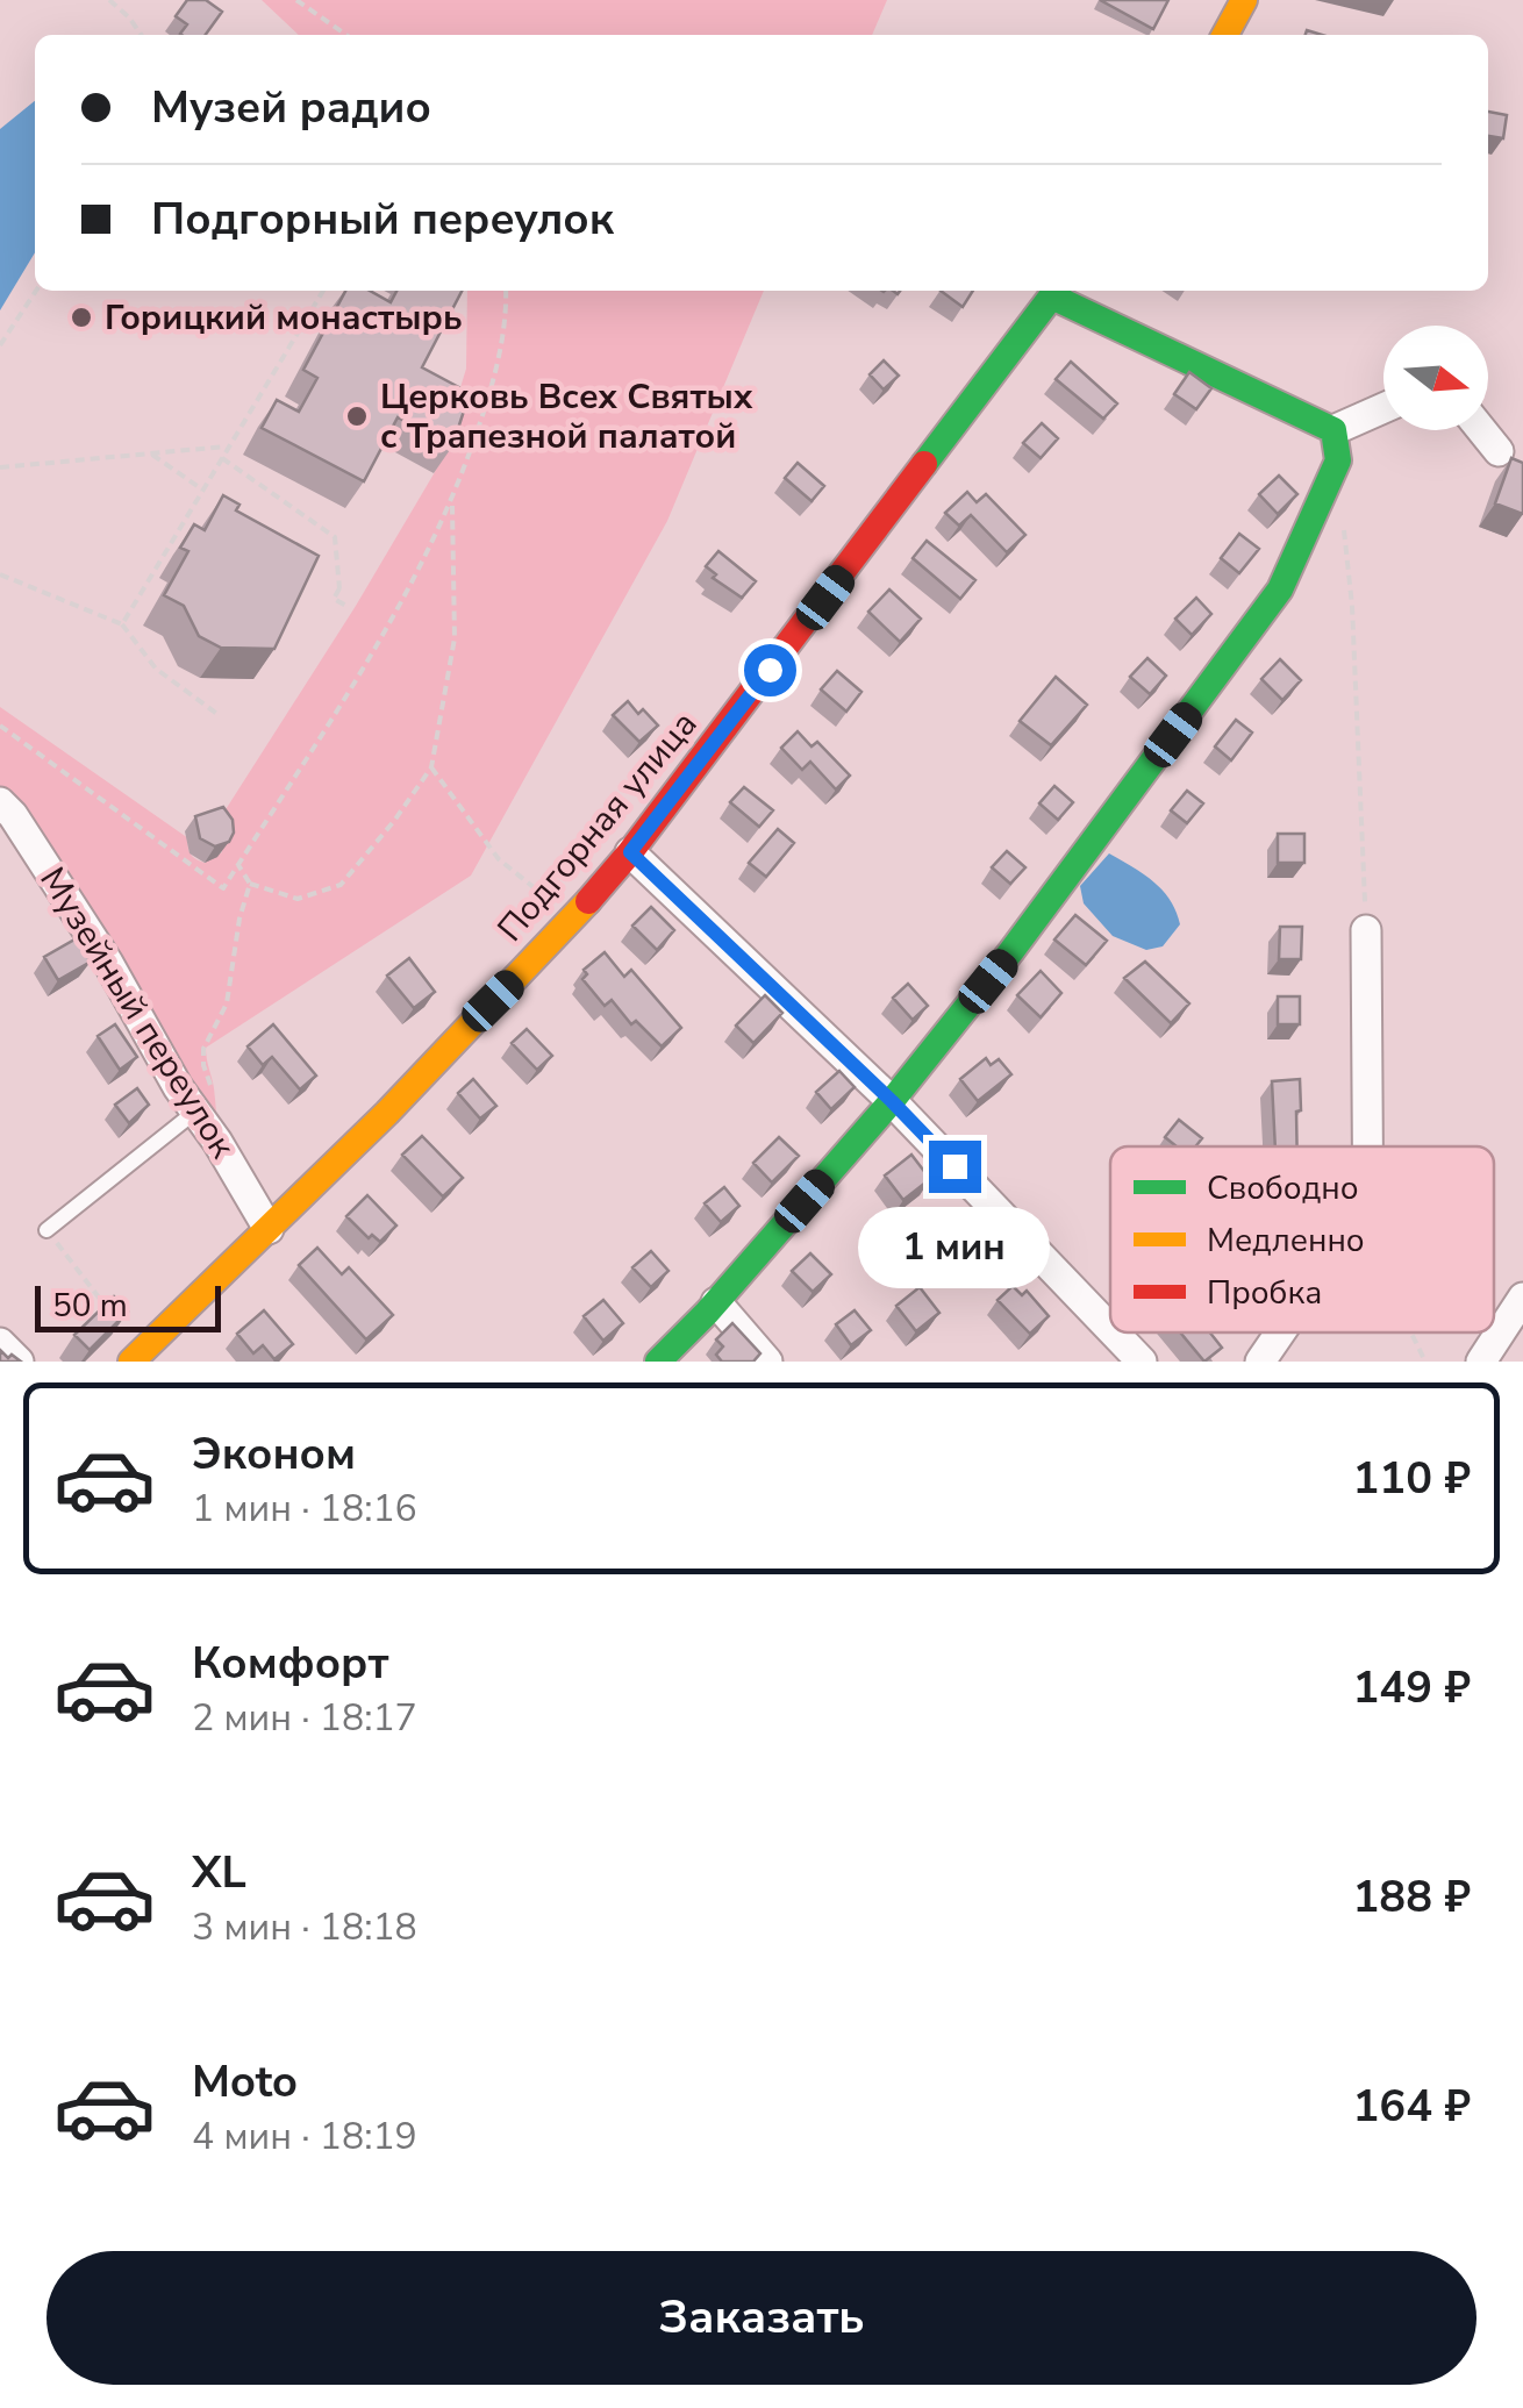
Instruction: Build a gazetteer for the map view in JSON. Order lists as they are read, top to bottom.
{
  "streets": {
    "main road": ["Подгорная улица"],
    "street": ["Музейный переулок"]
  },
  "crossings": [
    ["Подгорная улица", "Музейный переулок"]
  ],
  "places": ["Горицкий монастырь", "Церковь Всех Святых с Трапезной палатой"],
  "legend": ["Свободно", "Медленно", "Пробка"],
  "scale_bar": "50 m",
  "north": "right",
  "page": {
    "banner": ["Музей радио", "Подгорный переулок"],
    "bubble": "1 мин",
    "scale": "50 m",
    "list": [
      {
        "name": "Эконом",
        "note": "1 мин · 18:16",
        "value": "110 ₽"
      },
      {
        "name": "Комфорт",
        "note": "2 мин · 18:17",
        "value": "149 ₽"
      },
      {
        "name": "XL",
        "note": "3 мин · 18:18",
        "value": "188 ₽"
      },
      {
        "name": "Moto",
        "note": "4 мин · 18:19",
        "value": "164 ₽"
      }
    ],
    "buttons": "Заказать"
  }
}
